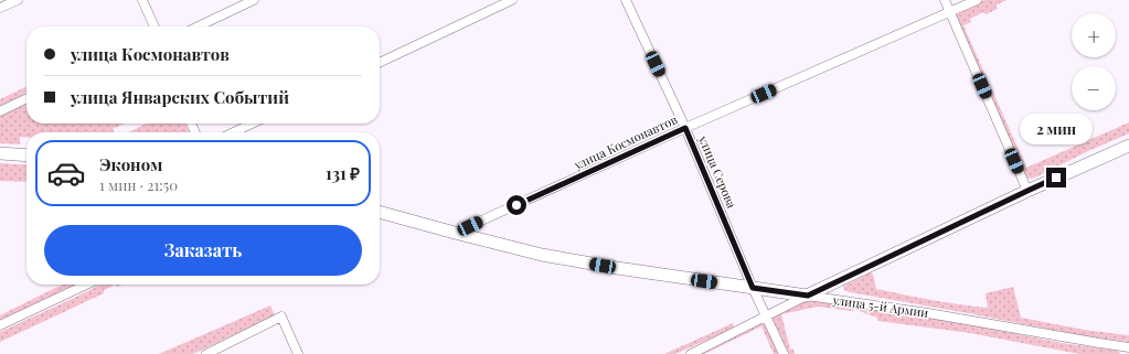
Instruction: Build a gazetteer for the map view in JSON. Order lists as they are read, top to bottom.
{
  "streets": {
    "street": ["улица Космонавтов", "улица Серова", "улица 5-й Армии"]
  },
  "crossings": [
    ["улица Космонавтов", "улица Серова"],
    ["улица Космонавтов", "улица 5-й Армии"],
    ["улица Серова", "улица 5-й Армии"]
  ],
  "page": {
    "map_buttons": ["+", "−"],
    "banner": ["улица Космонавтов", "улица Январских Событий"],
    "bubble": "2 мин",
    "list": [
      {
        "name": "Эконом",
        "note": "1 мин · 21:50",
        "value": "131 ₽"
      }
    ],
    "buttons": "Заказать"
  }
}
